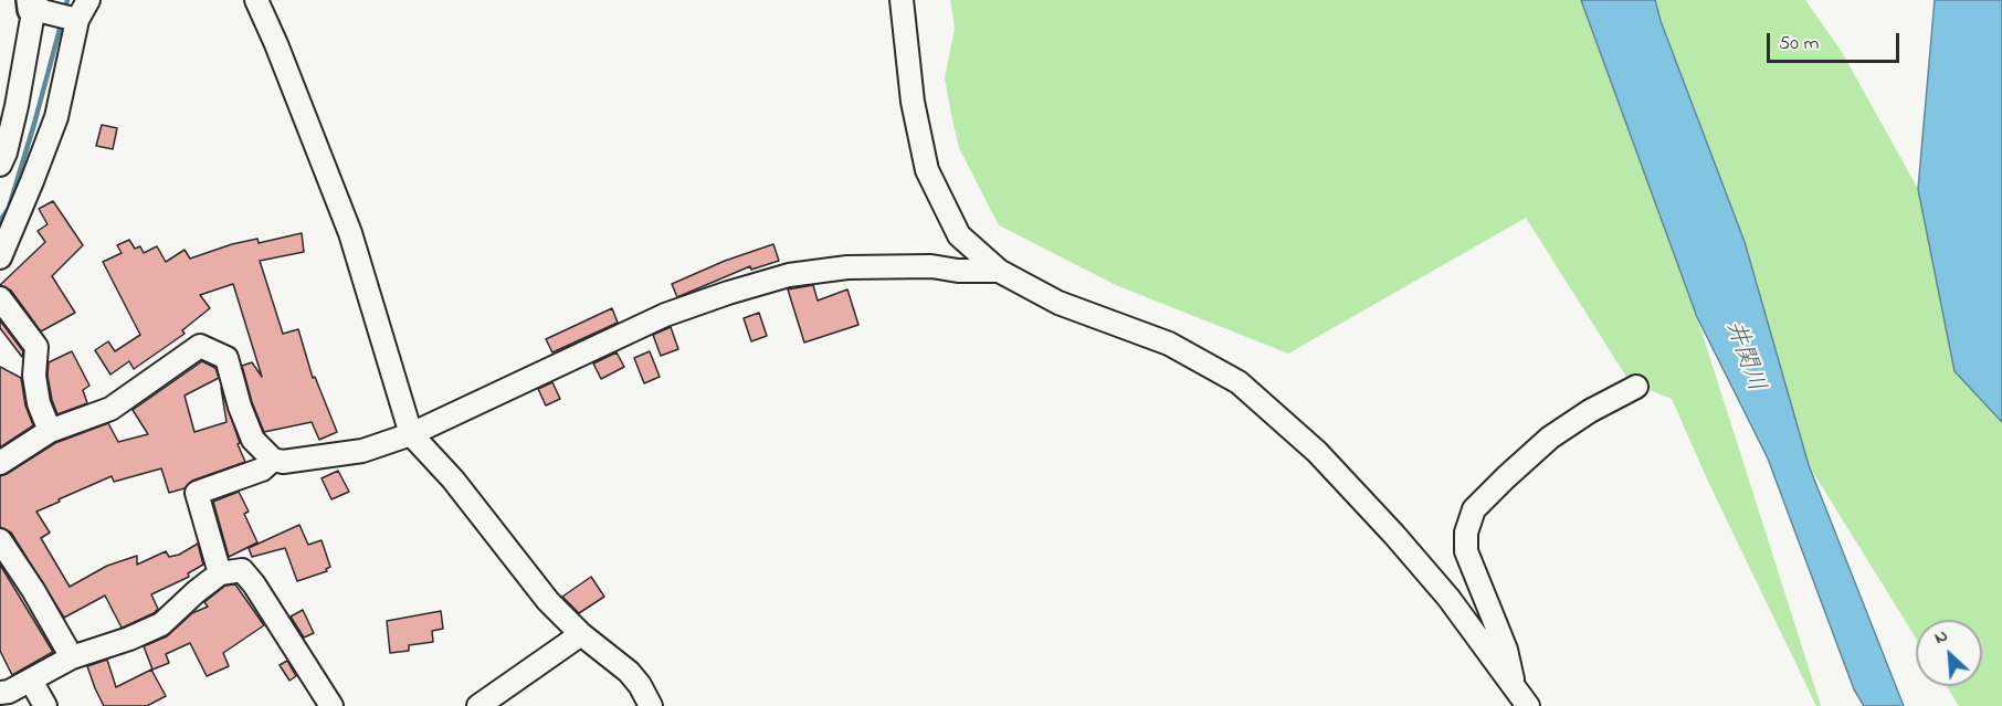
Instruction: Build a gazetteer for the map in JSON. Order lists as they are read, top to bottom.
{
  "water": ["井関川"],
  "scale_bar": "50 m",
  "north": "top left"
}
